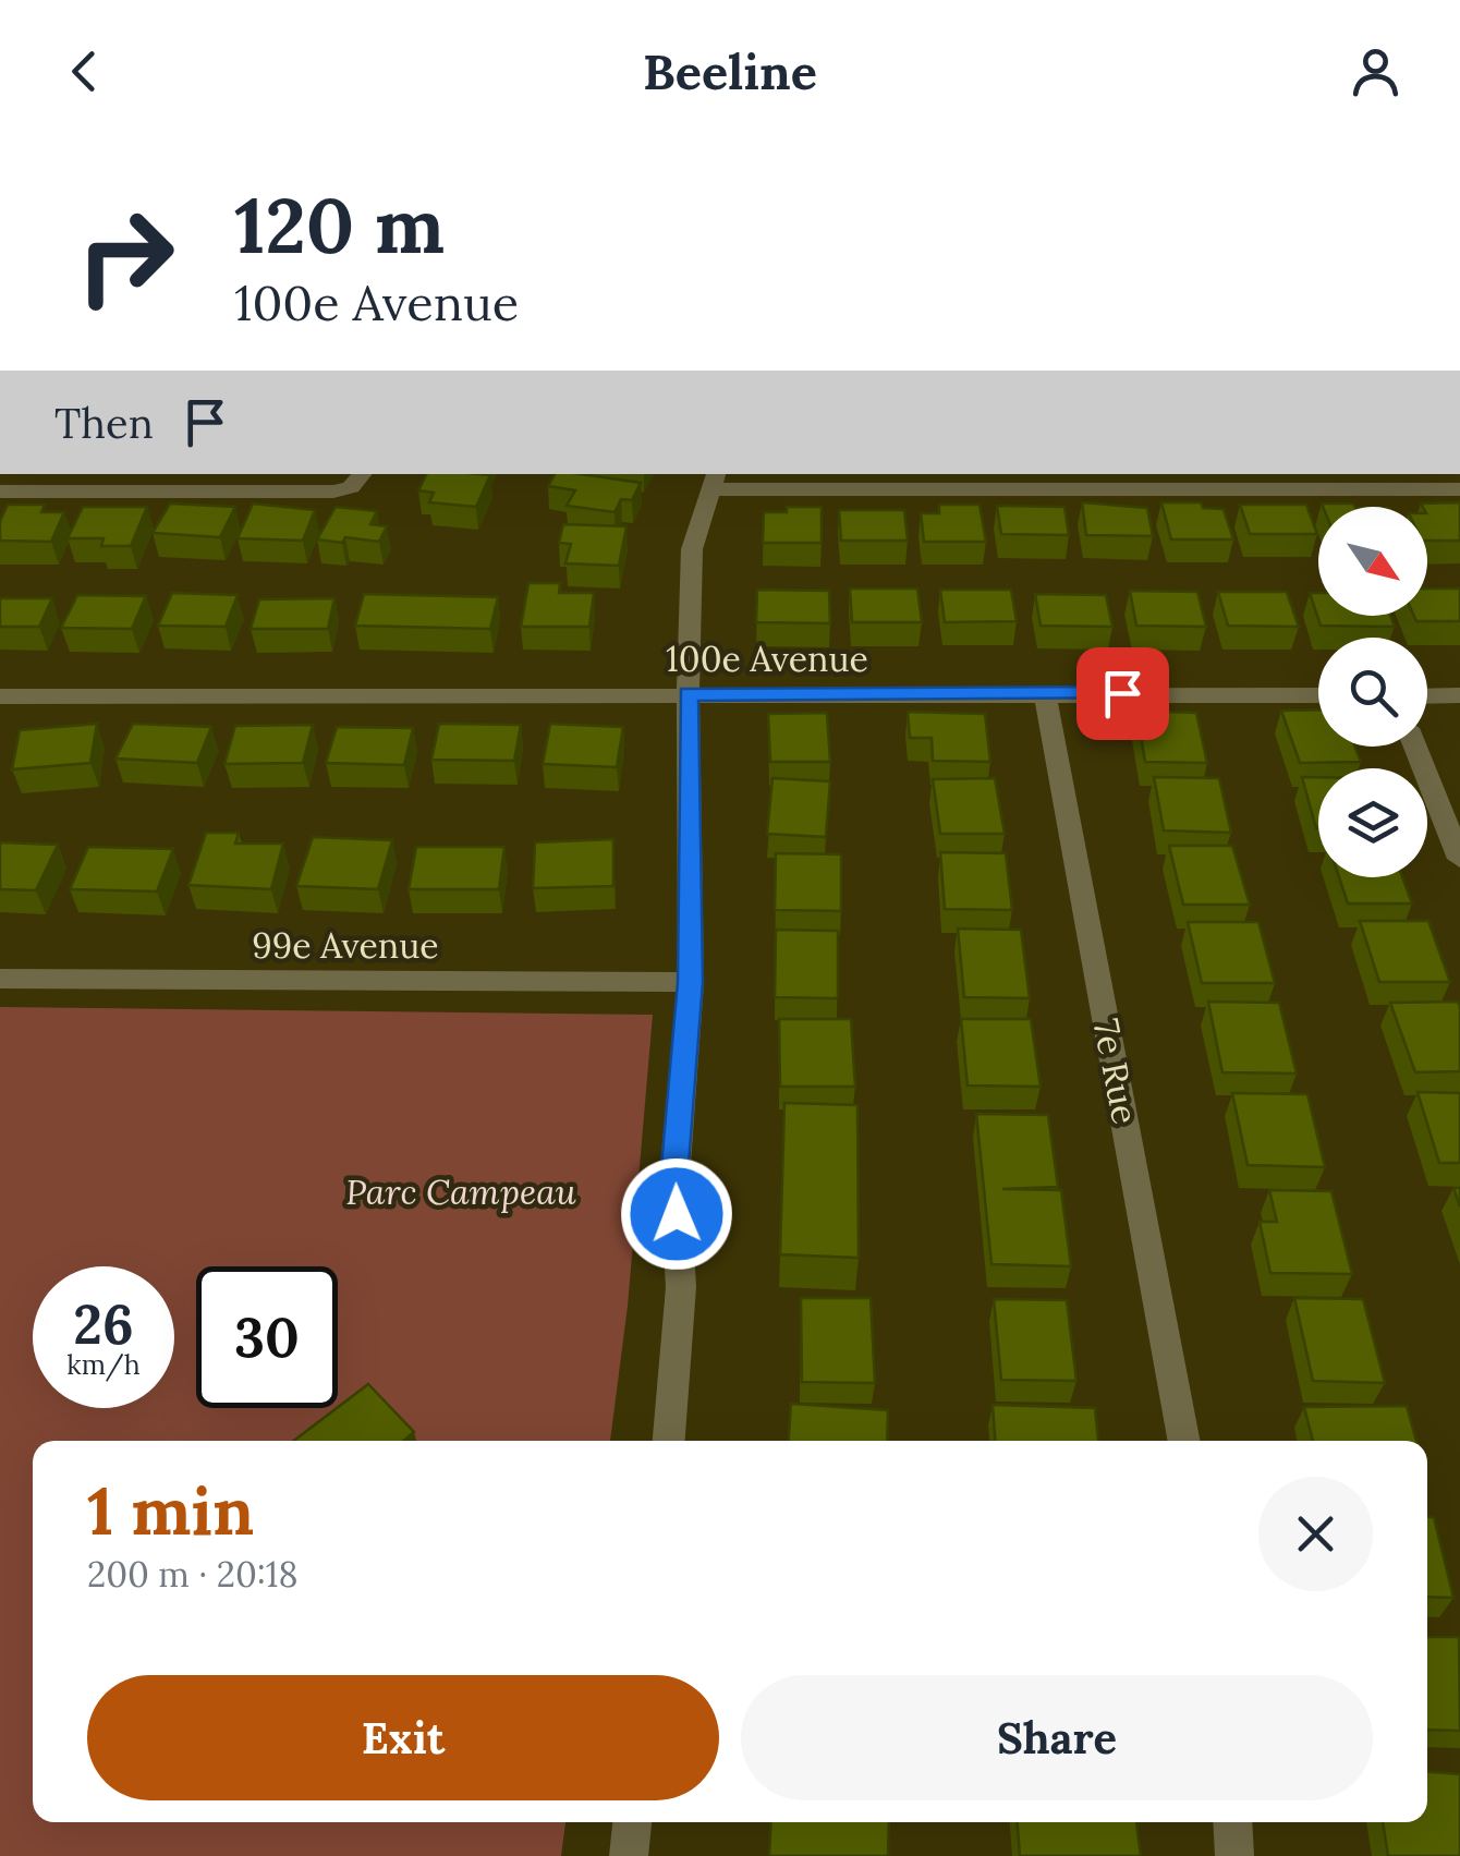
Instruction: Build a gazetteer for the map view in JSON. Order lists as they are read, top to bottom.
{
  "streets": {
    "street": ["100e Avenue", "99e Avenue", "7e Rue"]
  },
  "crossings": [
    ["100e Avenue", "7e Rue"]
  ],
  "parks": ["Parc Campeau"],
  "north": "bottom right",
  "page": {
    "header": "Beeline",
    "turn": ["120 m", "100e Avenue"],
    "then": "Then",
    "speed": "26 km/h",
    "limit": "30",
    "heading": ["1 min", "200 m · 20:18"],
    "buttons": ["Exit", "Share"]
  }
}
